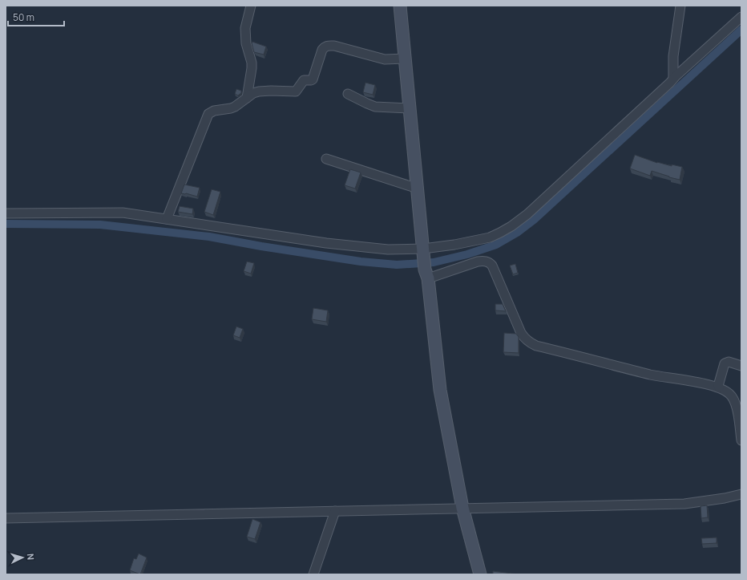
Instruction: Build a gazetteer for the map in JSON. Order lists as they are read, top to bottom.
{
  "scale_bar": "50 m",
  "north": "right"
}
